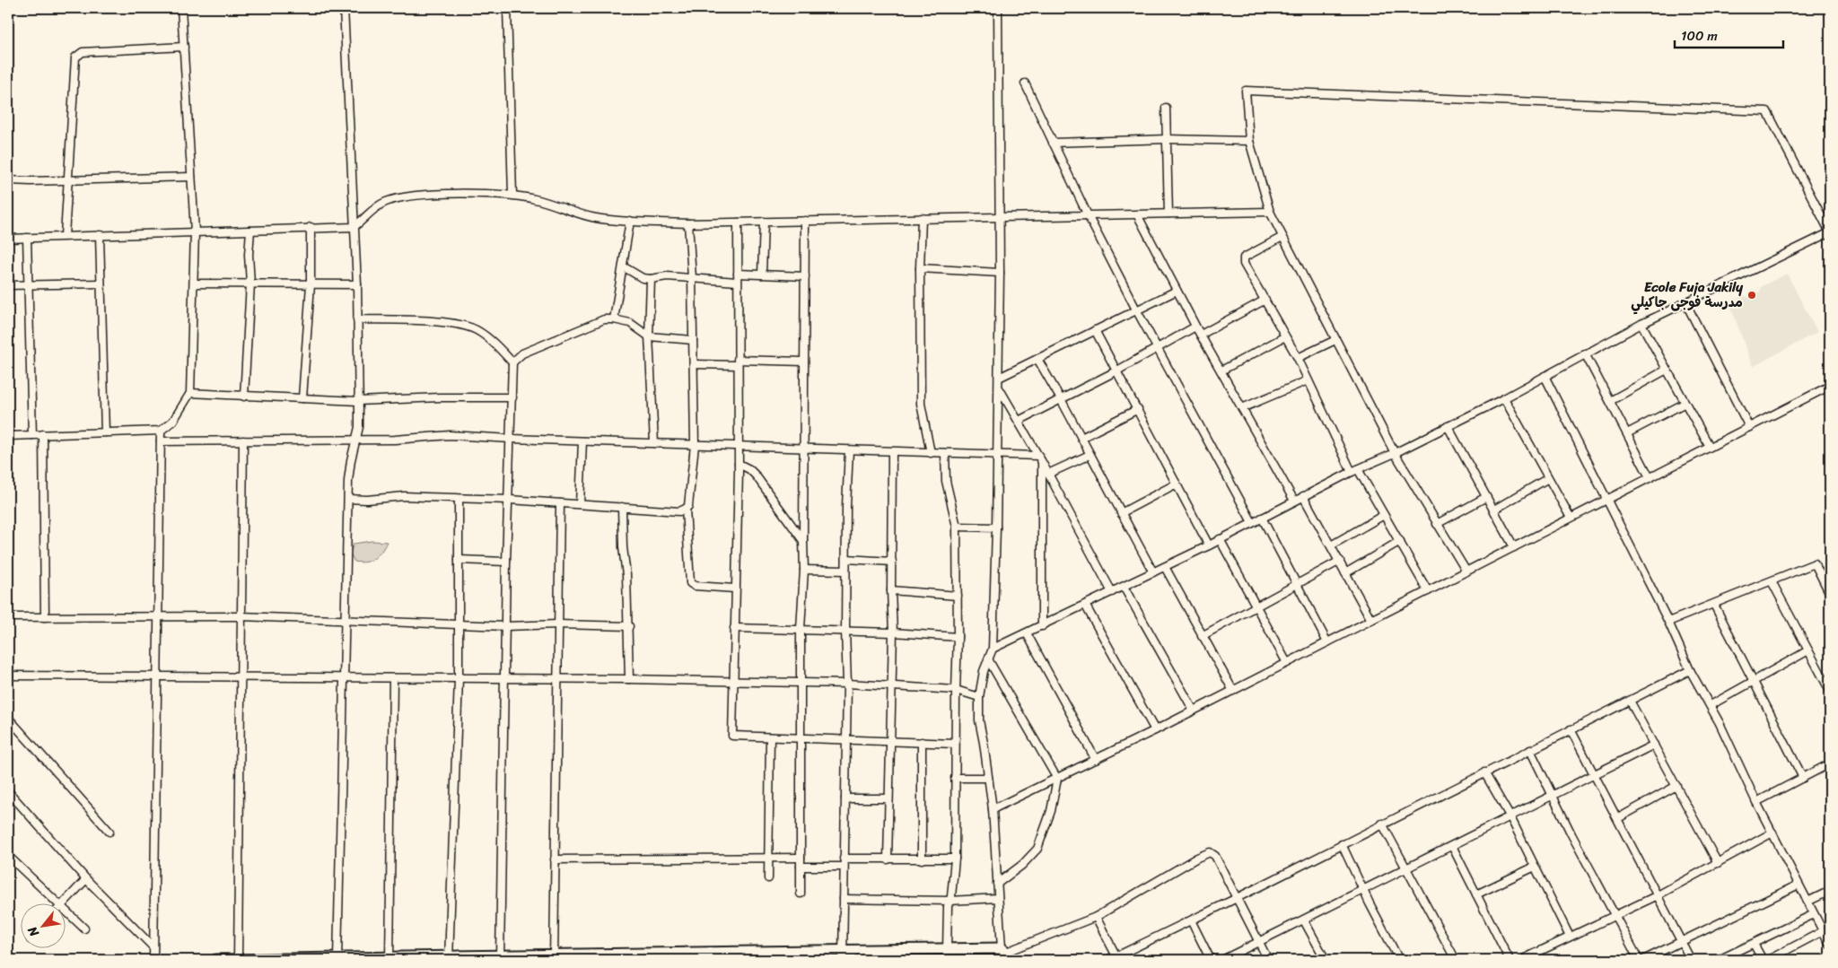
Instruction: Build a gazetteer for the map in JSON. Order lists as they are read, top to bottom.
{
  "places": ["Ecole Fuja Jakily مدرسة فوجى جاكيلي"],
  "scale_bar": "100 m",
  "north": "bottom left"
}
